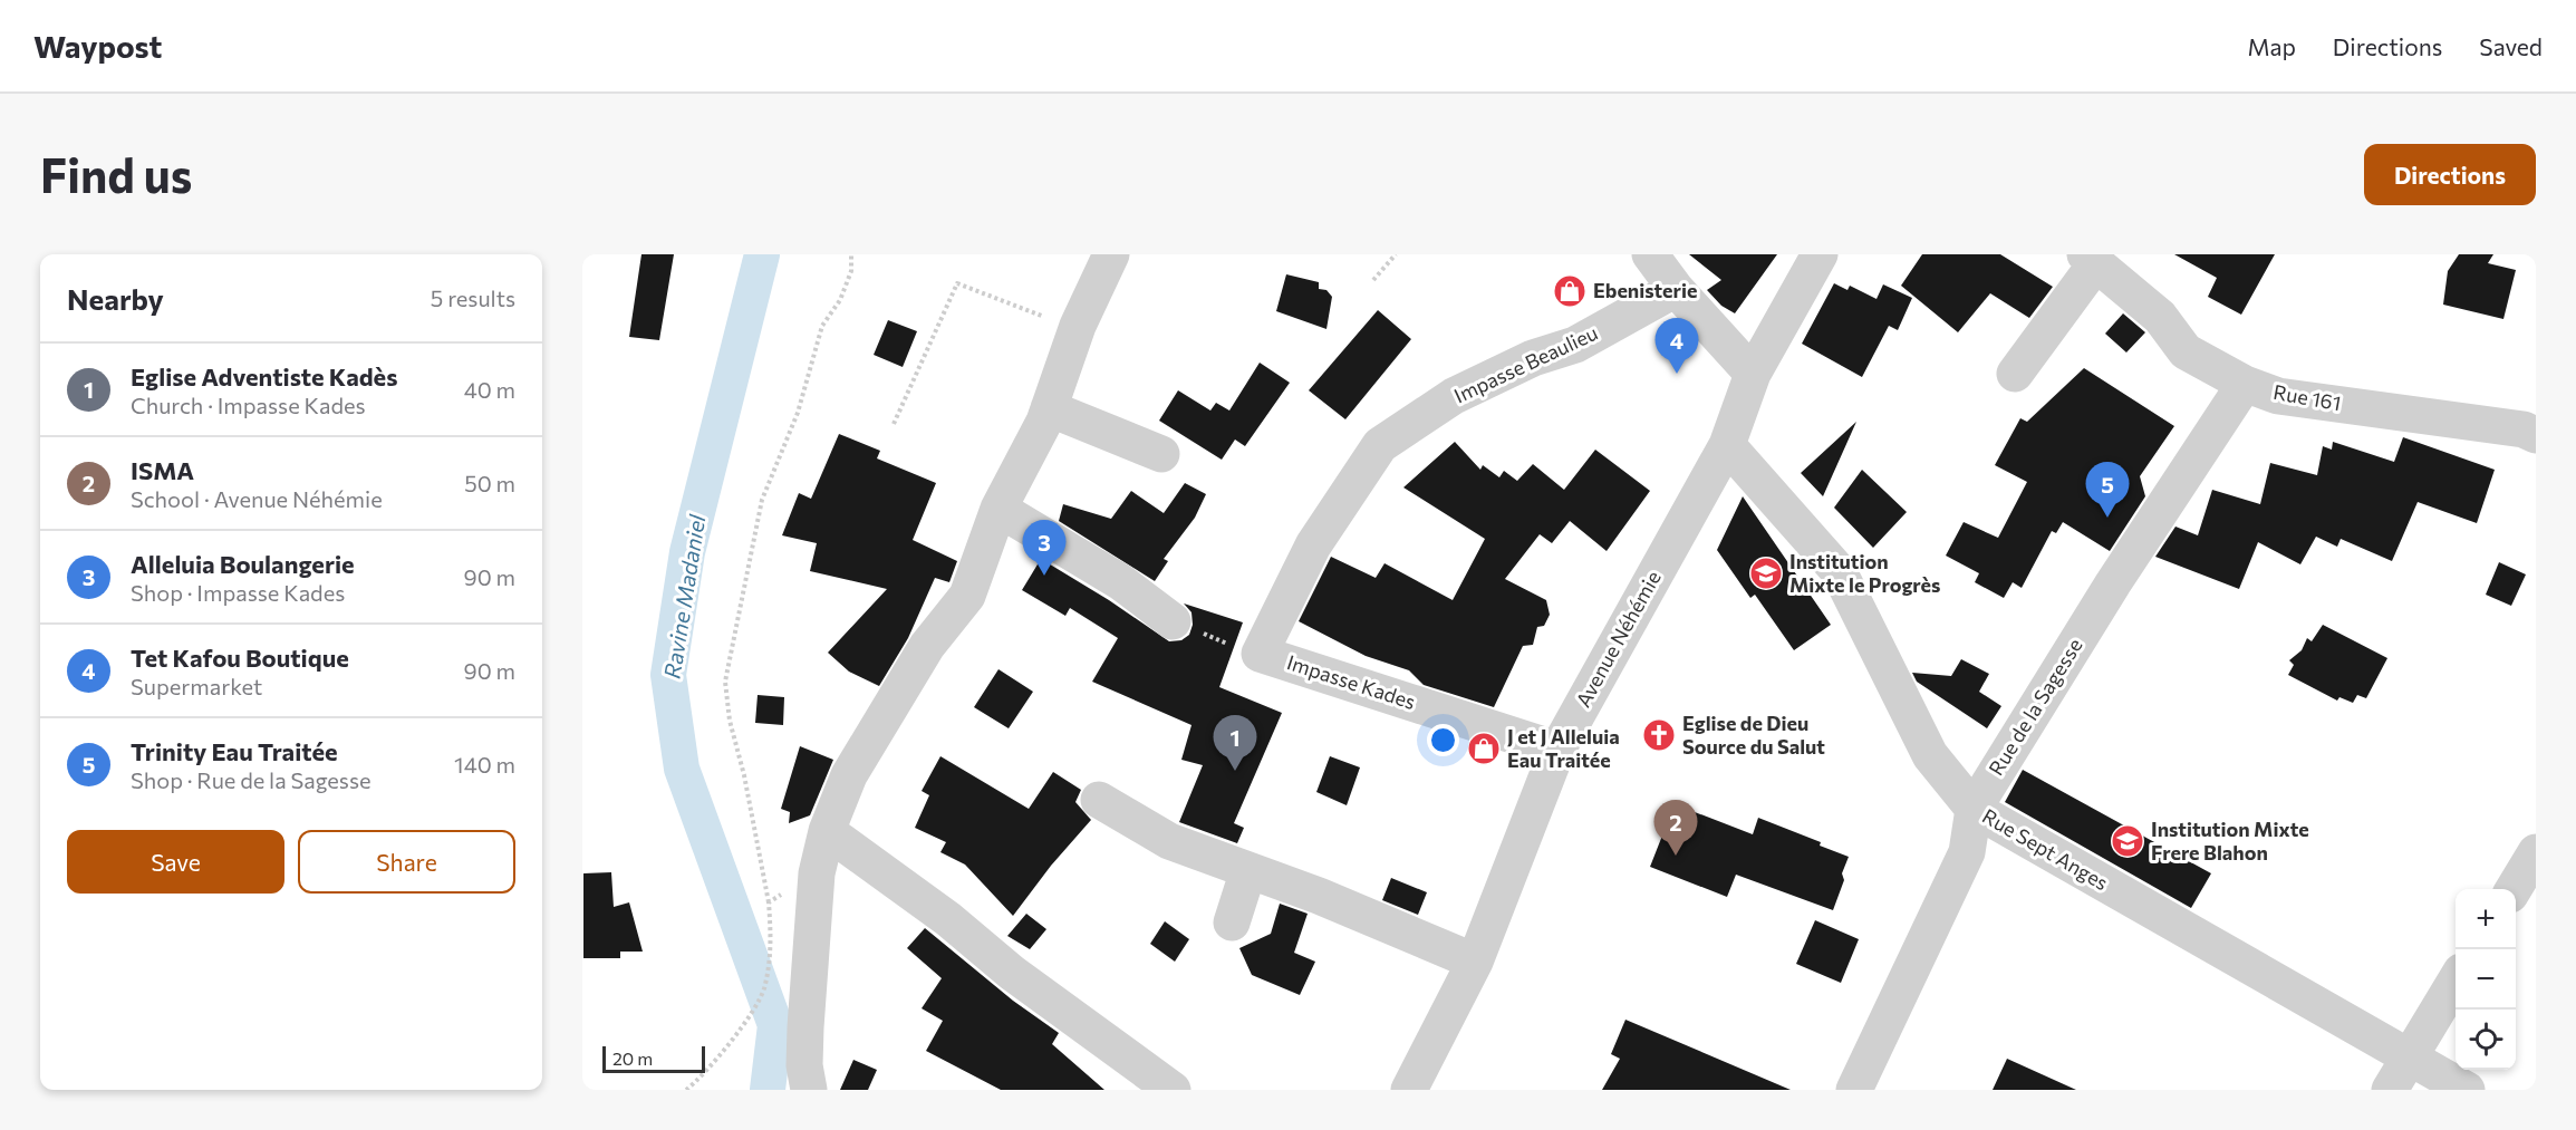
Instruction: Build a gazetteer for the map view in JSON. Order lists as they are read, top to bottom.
{
  "streets": {
    "street": [
      "Impasse Beaulieu",
      "Rue 161",
      "Avenue Néhémie",
      "Impasse Kades",
      "Rue de la Sagesse",
      "Rue Sept Anges"
    ]
  },
  "crossings": [
    ["Impasse Beaulieu", "Impasse Kades"],
    ["Rue 161", "Rue de la Sagesse"],
    ["Avenue Néhémie", "Impasse Kades"],
    ["Avenue Néhémie", "Rue Sept Anges"],
    ["Rue de la Sagesse", "Rue Sept Anges"]
  ],
  "water": ["Ravine Madaniel"],
  "places": {
    "shop": ["Ebenisterie", "J et J Alleluia Eau Traitée"],
    "school or university": ["Institution Mixte le Progrès", "Institution Mixte Frere Blahon"],
    "church": ["Eglise de Dieu Source du Salut"]
  },
  "scale_bar": "20 m",
  "page": {
    "header": "Waypost",
    "nav": ["Map", "Directions", "Saved"],
    "buttons": [
      "Directions",
      ["Save", "Share"]
    ],
    "title": "Find us",
    "heading": ["Nearby", "5 results"],
    "pins": [
      "4",
      "5",
      "3",
      "1",
      "2"
    ],
    "list": [
      {
        "mark": "1",
        "name": "Eglise Adventiste Kadès",
        "note": "Church · Impasse Kades",
        "value": "40 m"
      },
      {
        "mark": "2",
        "name": "ISMA",
        "note": "School · Avenue Néhémie",
        "value": "50 m"
      },
      {
        "mark": "3",
        "name": "Alleluia Boulangerie",
        "note": "Shop · Impasse Kades",
        "value": "90 m"
      },
      {
        "mark": "4",
        "name": "Tet Kafou Boutique",
        "note": "Supermarket",
        "value": "90 m"
      },
      {
        "mark": "5",
        "name": "Trinity Eau Traitée",
        "note": "Shop · Rue de la Sagesse",
        "value": "140 m"
      }
    ],
    "map_buttons": ["+", "−"],
    "scale": "20 m"
  }
}
